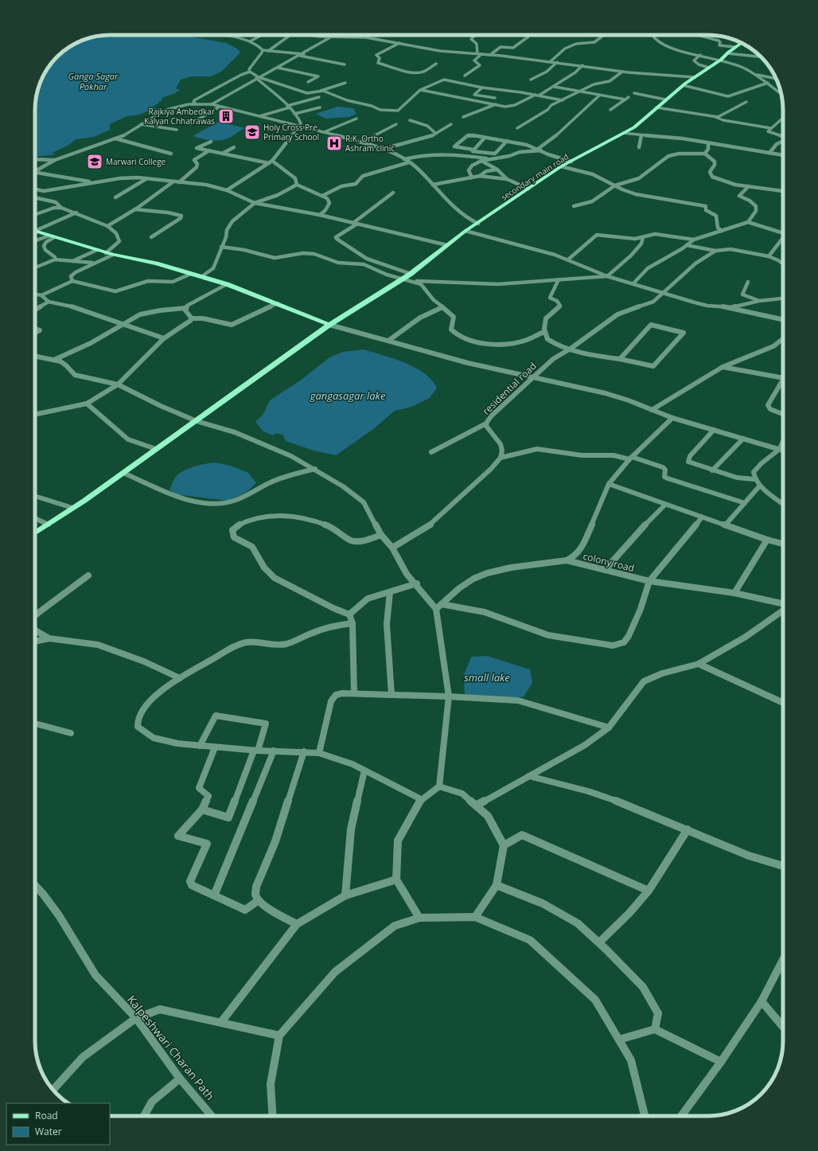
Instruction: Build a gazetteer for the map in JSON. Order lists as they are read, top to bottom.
{
  "streets": {
    "main road": ["secondary main road"],
    "street": ["residential road", "colony road", "Kalpeshwari Charan Path"]
  },
  "water": ["Ganga Sagar Pokhar", "gangasagar lake", "small lake"],
  "places": {
    "building": ["Rajkiya Ambedkar Kalyan Chhatrawas"],
    "school or university": ["Holy Cross Pre Primary School", "Marwari College"],
    "hospital": ["R.K. Ortho Ashram clinic"]
  },
  "legend": ["Road", "Water"]
}
